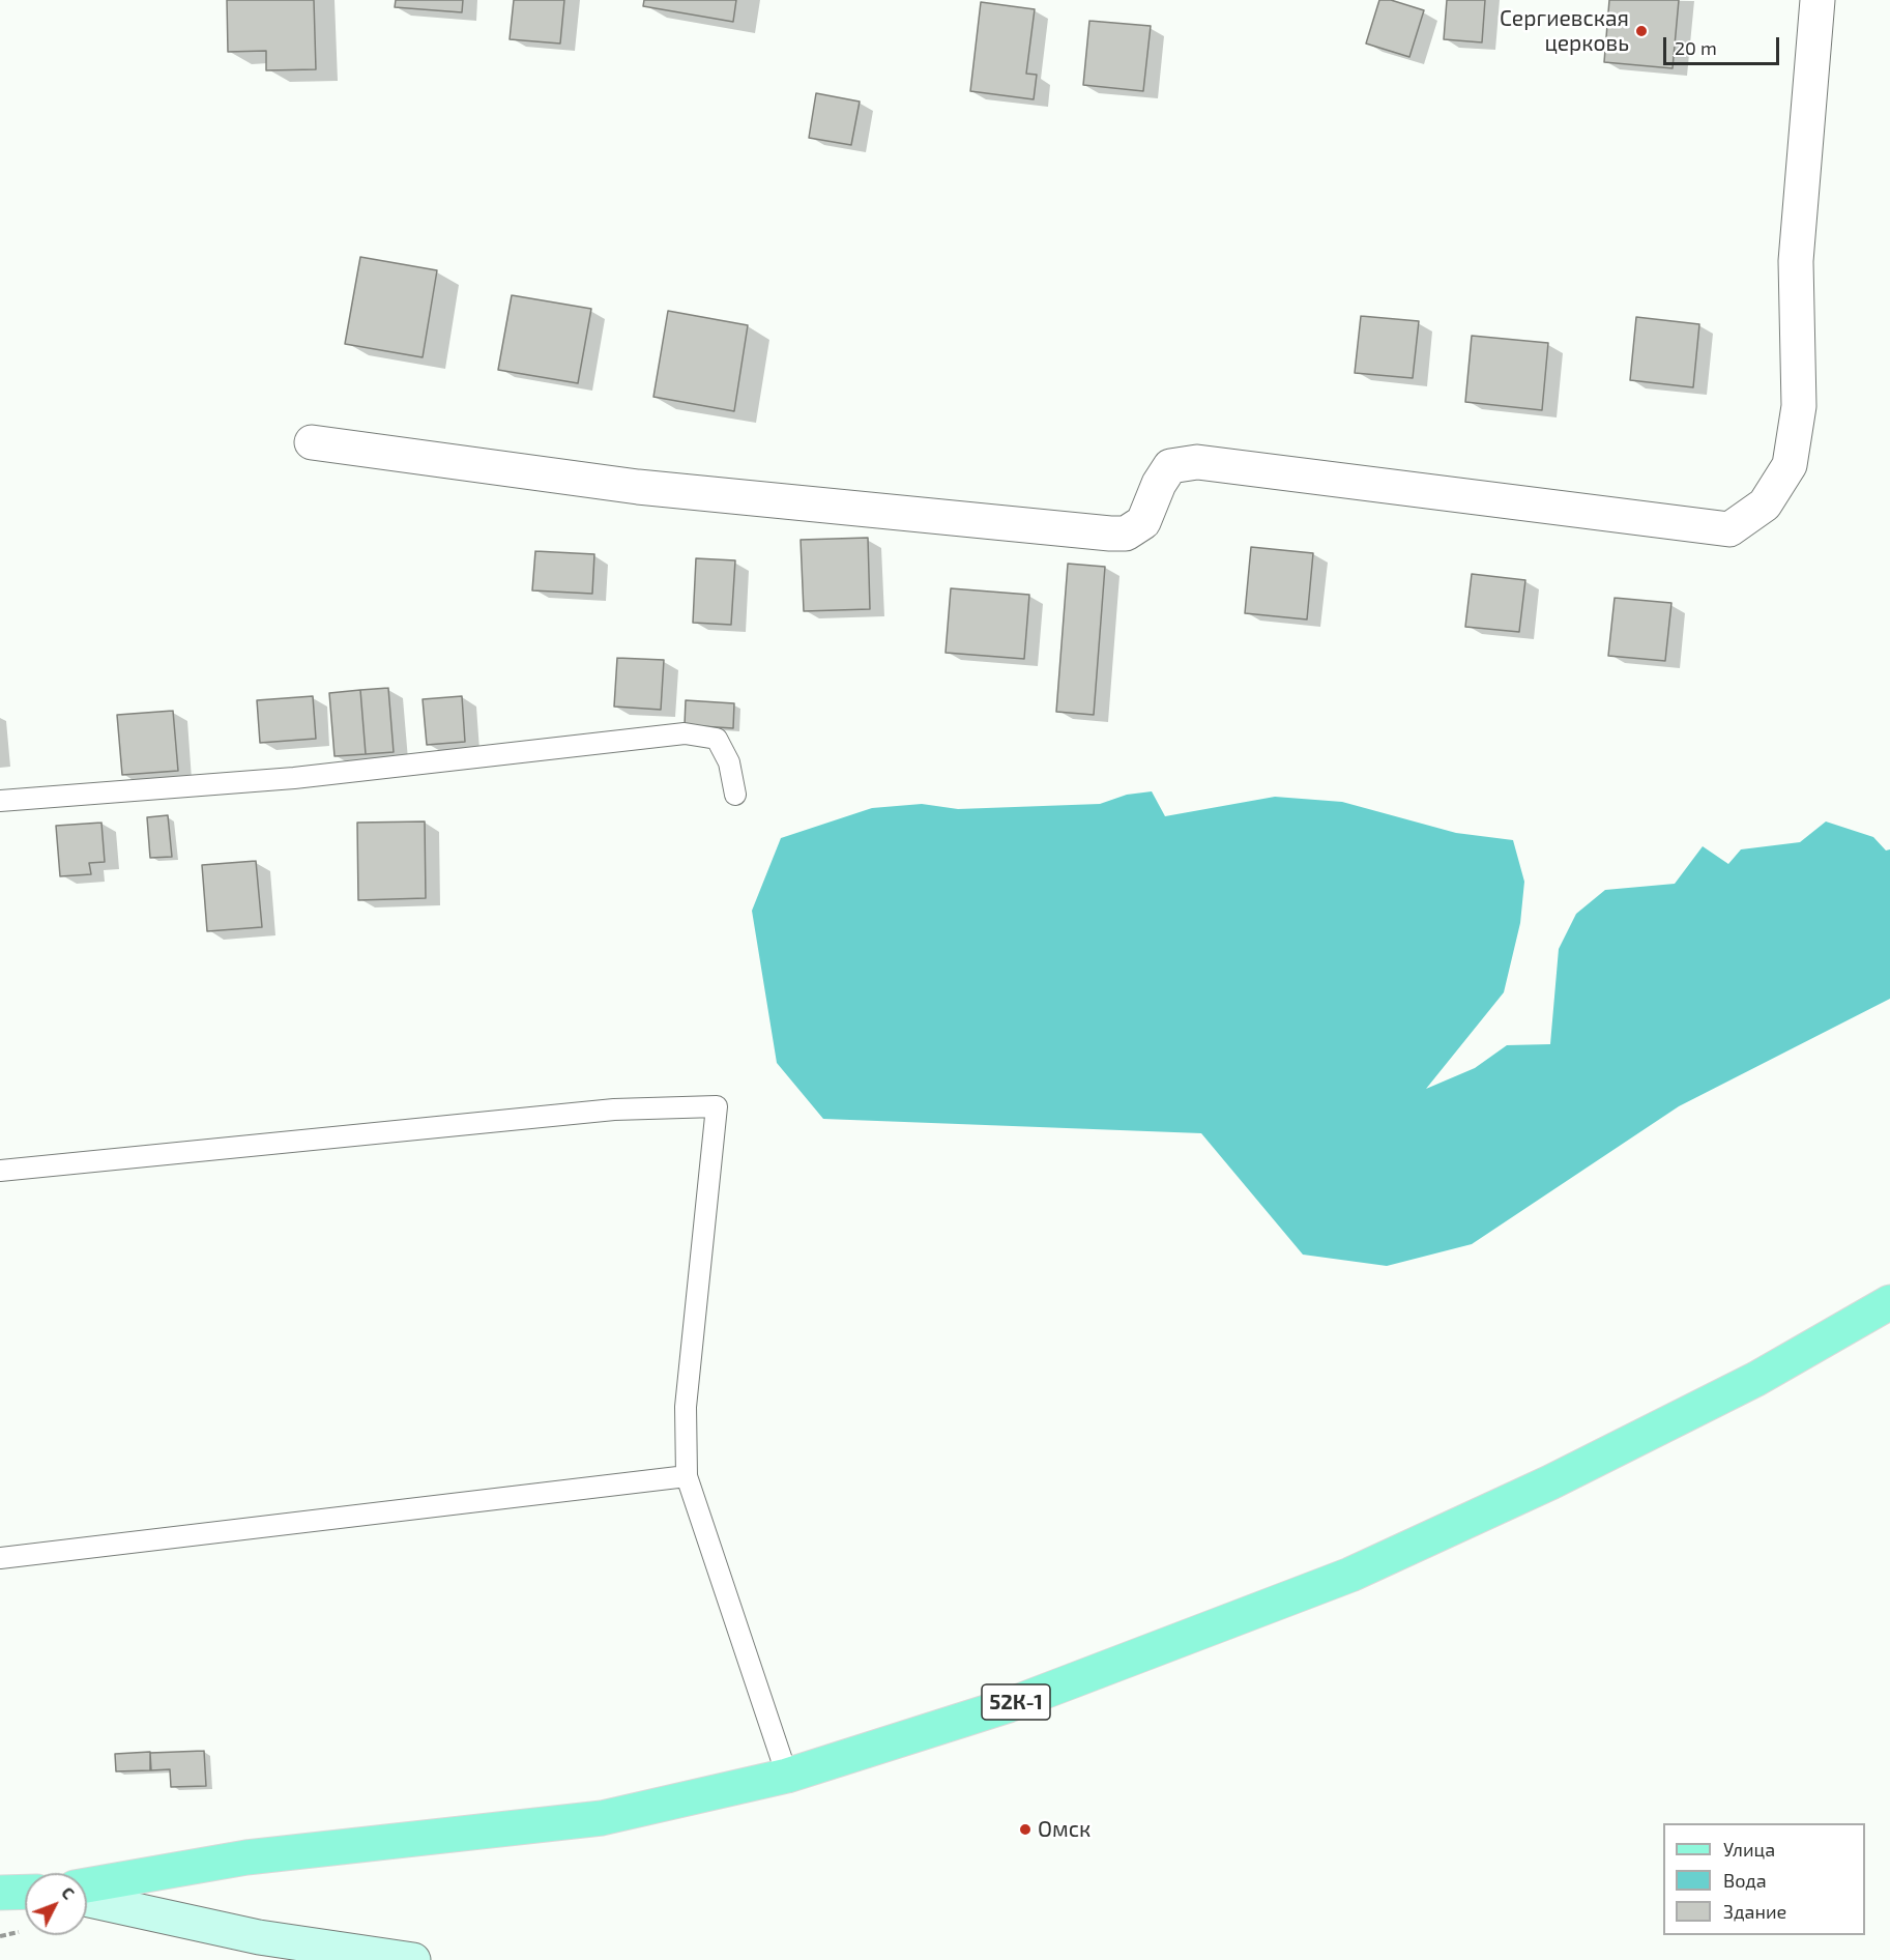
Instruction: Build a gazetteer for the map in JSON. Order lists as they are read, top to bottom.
{
  "streets": {
    "main road": ["52К-1"]
  },
  "places": ["Сергиевская церковь", "Омск"],
  "legend": ["Улица", "Вода", "Здание"],
  "scale_bar": "20 m",
  "north": "top right"
}
